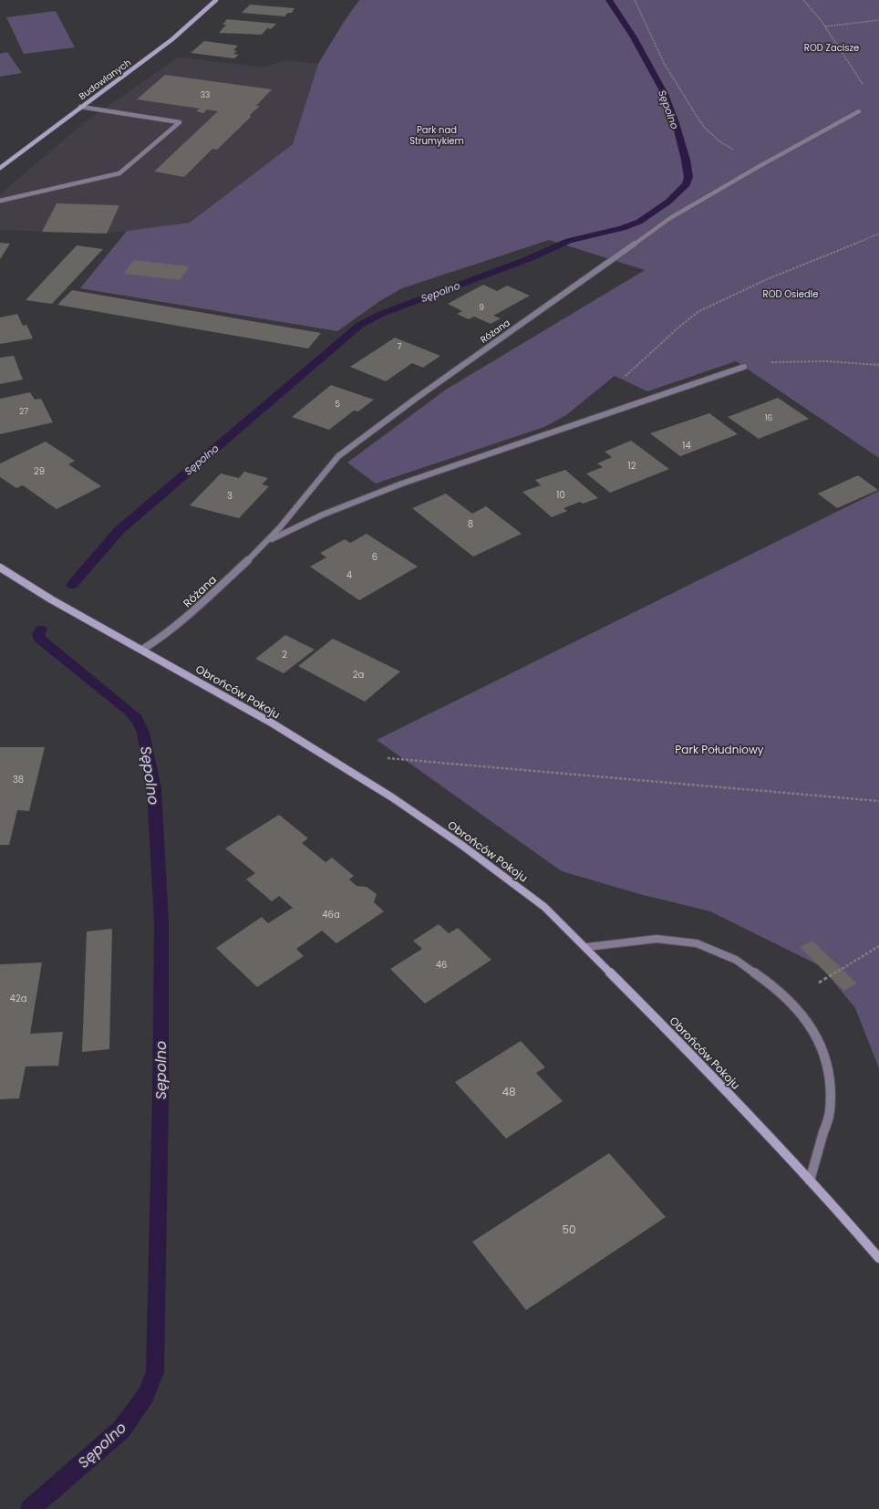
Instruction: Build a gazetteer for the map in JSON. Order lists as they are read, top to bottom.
{
  "streets": {
    "street": ["Budowlanych", "Różana", "Obrońców Pokoju"]
  },
  "crossings": [
    ["Różana", "Obrońców Pokoju"]
  ],
  "water": ["Sępolno"],
  "parks": [
    "ROD Zacisze",
    "Park nad Strumykiem",
    "ROD Osiedle",
    "Park Południowy"
  ],
  "house_numbers": [
    "33",
    "9",
    "7",
    "5",
    "27",
    "16",
    "14",
    "12",
    "29",
    "10",
    "3",
    "8",
    "6",
    "4",
    "2",
    "2a",
    "38",
    "46a",
    "46",
    "42a",
    "48",
    "50"
  ]
}
